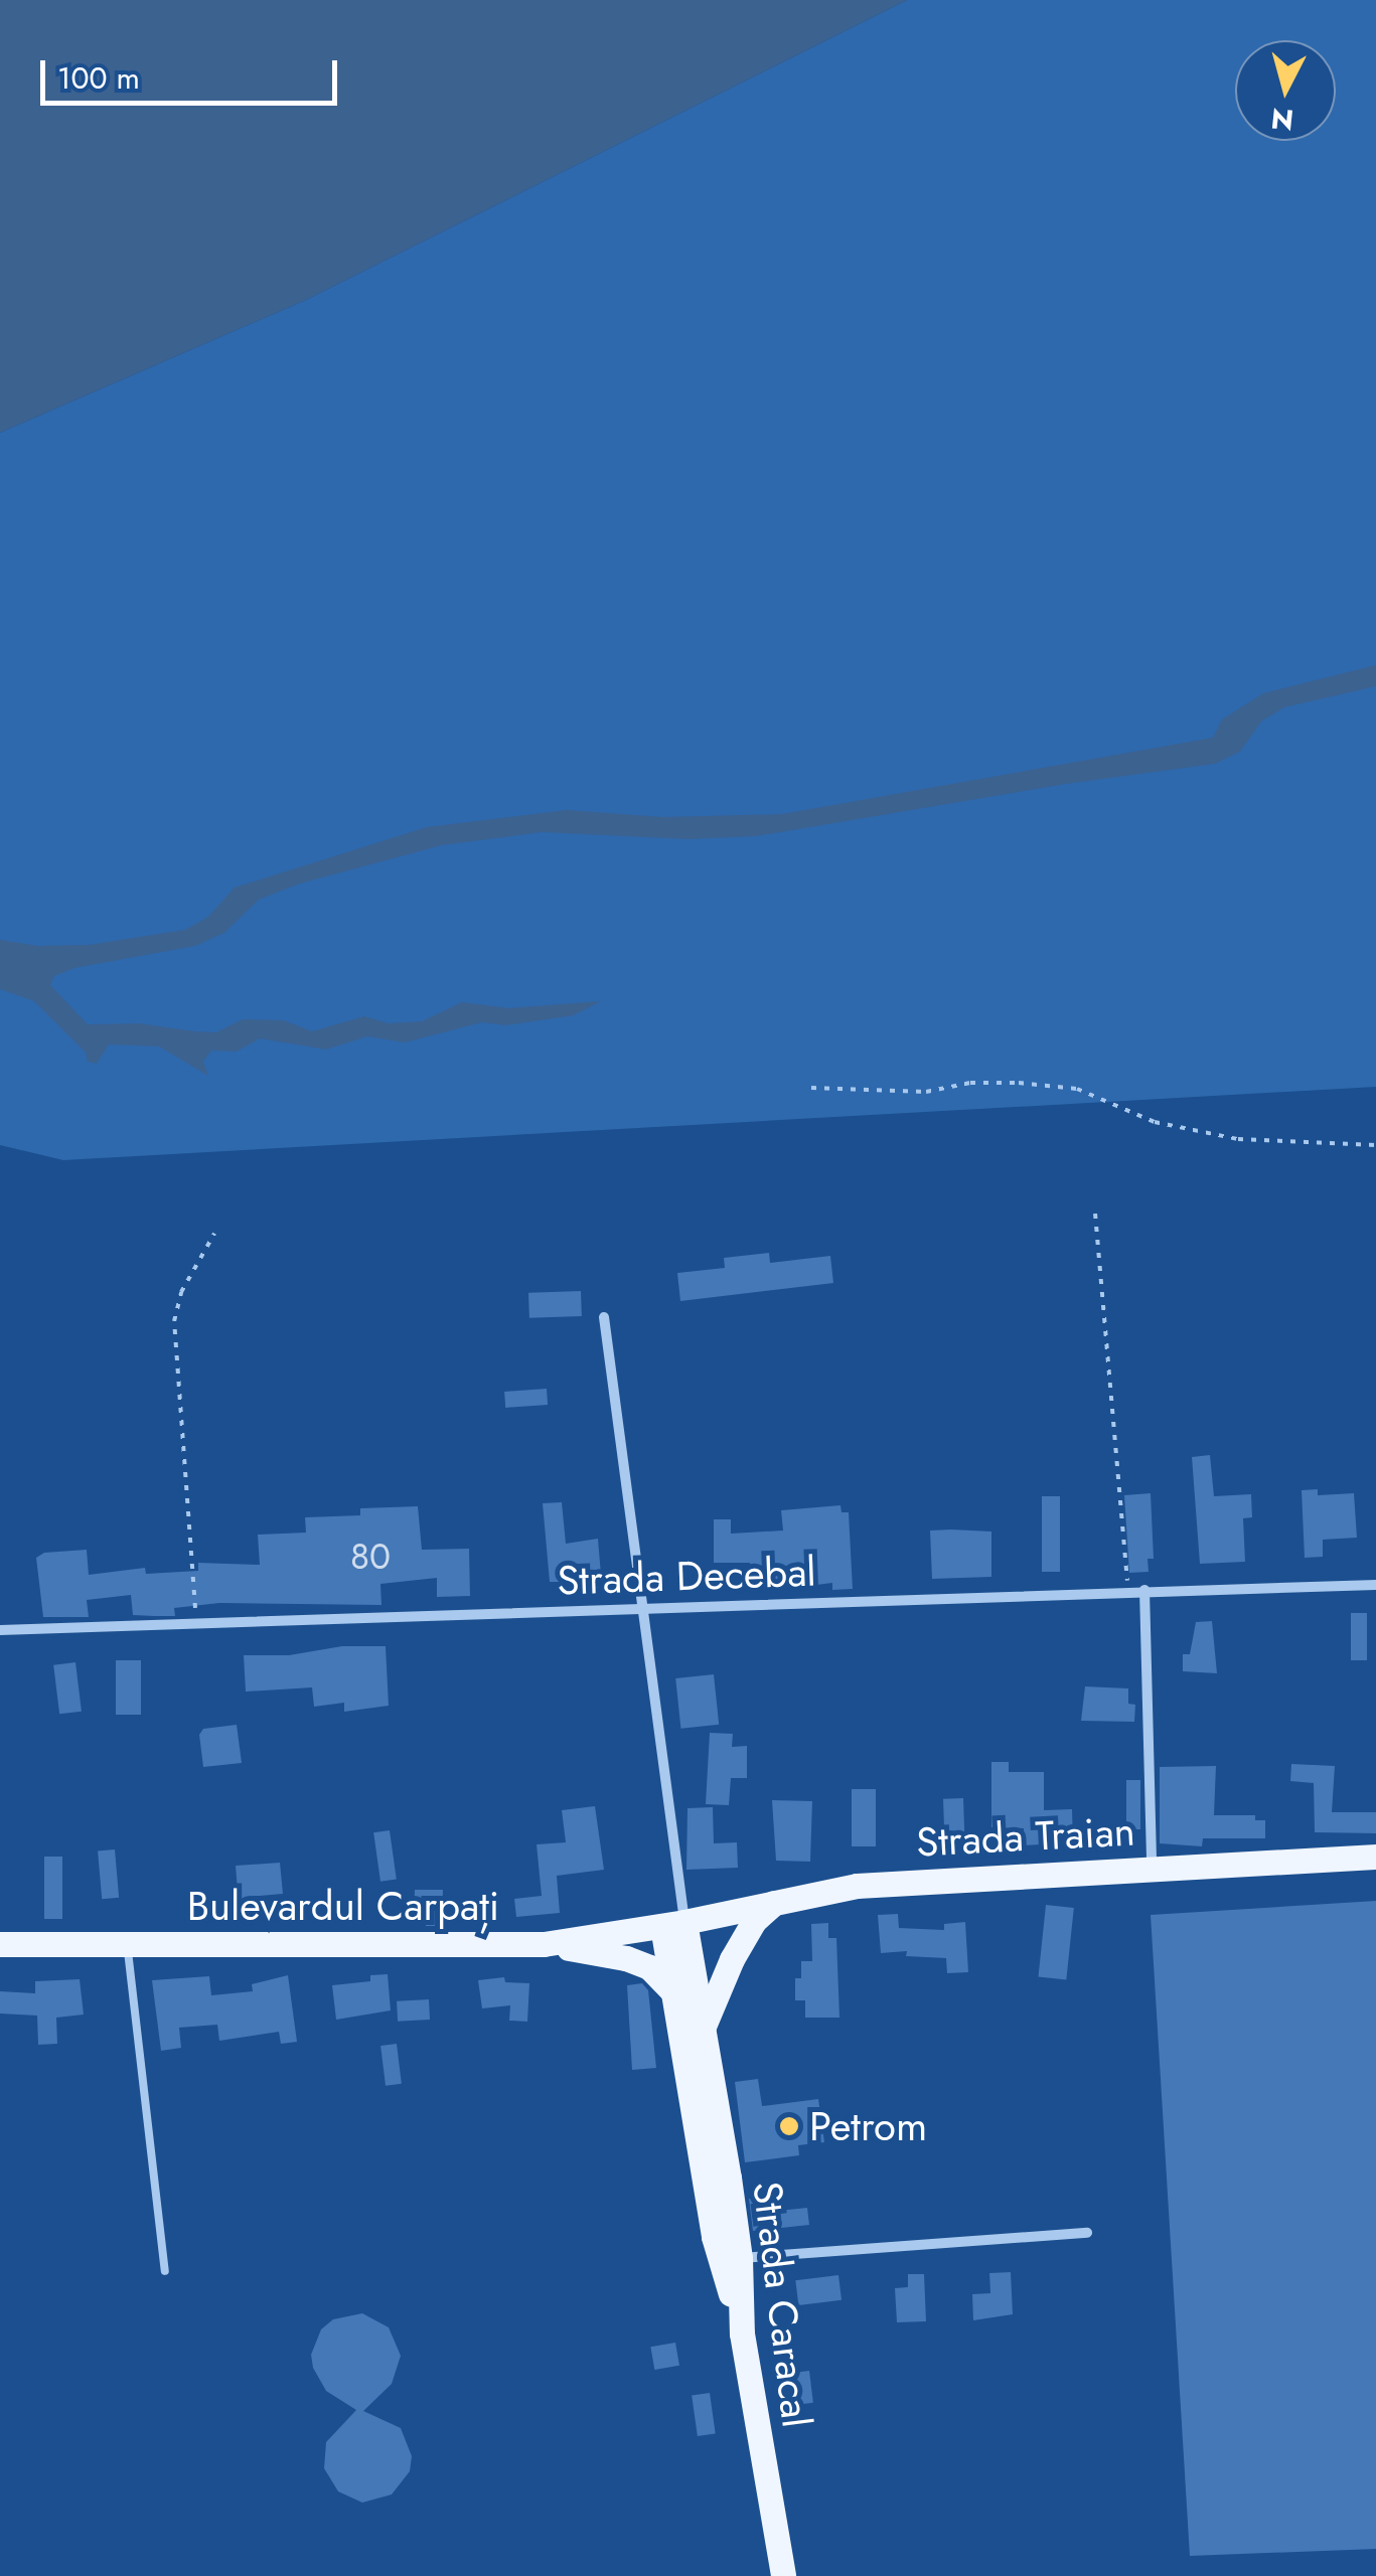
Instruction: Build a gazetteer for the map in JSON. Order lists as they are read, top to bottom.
{
  "streets": {
    "main road": ["Strada Traian", "Bulevardul Carpați", "Strada Caracal"],
    "street": ["Strada Decebal"]
  },
  "crossings": [
    ["Strada Traian", "Bulevardul Carpați"],
    ["Strada Traian", "Strada Caracal"],
    ["Bulevardul Carpați", "Strada Caracal"]
  ],
  "places": ["Petrom"],
  "house_numbers": ["80"],
  "scale_bar": "100 m",
  "north": "bottom"
}
